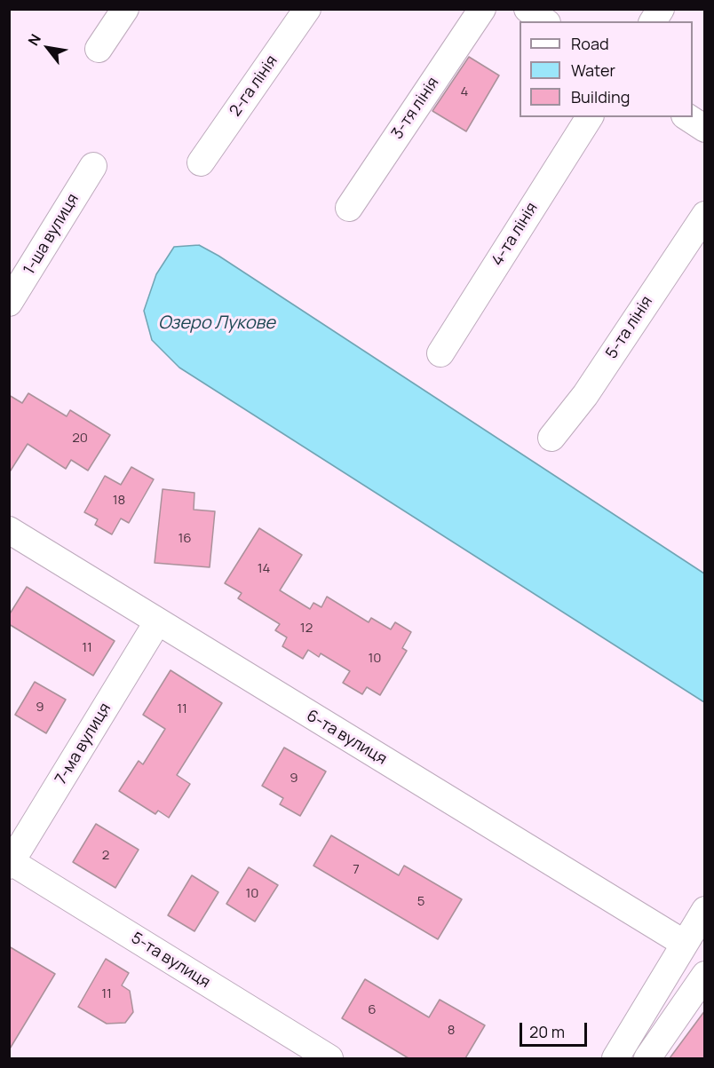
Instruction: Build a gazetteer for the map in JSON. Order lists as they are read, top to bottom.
{
  "streets": {
    "street": [
      "2-га лінія",
      "3-тя лінія",
      "1-ша вулиця",
      "4-та лінія",
      "5-та лінія",
      "6-та вулиця",
      "7-ма вулиця",
      "5-та вулиця"
    ]
  },
  "crossings": [
    ["6-та вулиця", "7-ма вулиця"],
    ["7-ма вулиця", "5-та вулиця"]
  ],
  "water": ["Озеро Лукове"],
  "house_numbers": [
    "4",
    "20",
    "18",
    "16",
    "14",
    "12",
    "11",
    "10",
    "9",
    "11",
    "9",
    "2",
    "7",
    "10",
    "5",
    "11",
    "6",
    "8"
  ],
  "legend": ["Road", "Water", "Building"],
  "scale_bar": "20 m",
  "north": "top left"
}
